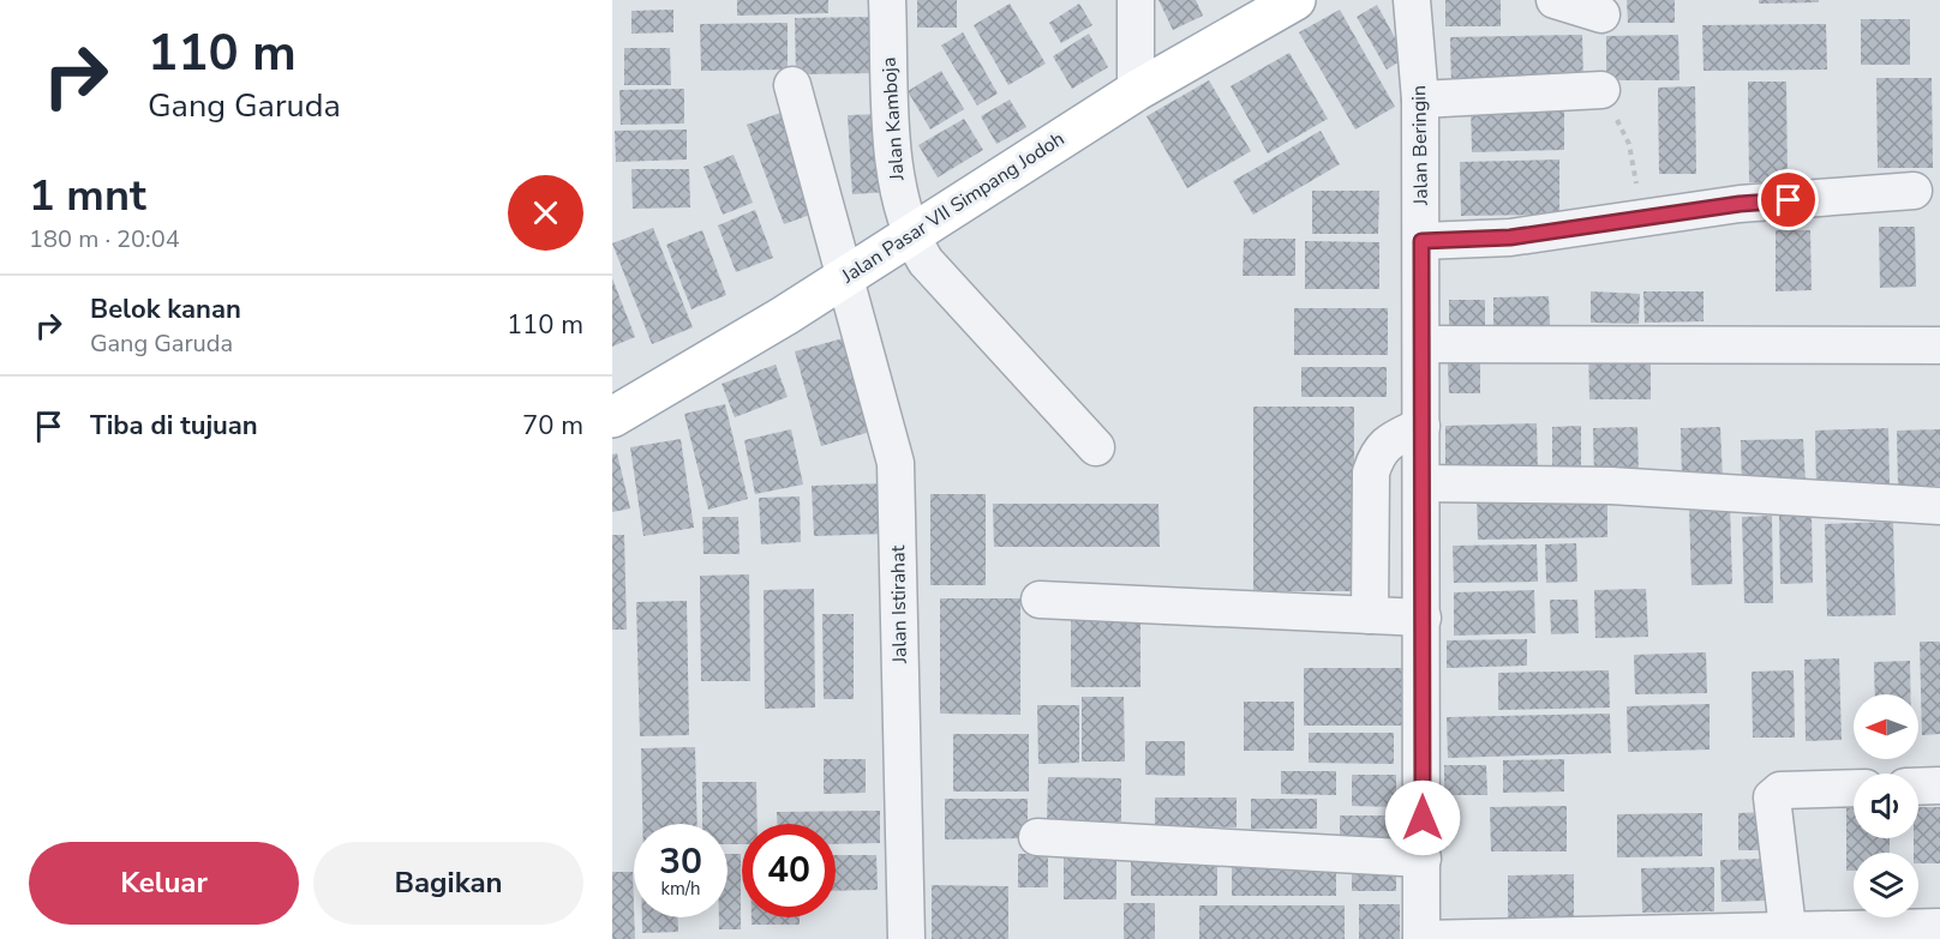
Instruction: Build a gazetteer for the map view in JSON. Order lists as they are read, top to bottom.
{
  "streets": {
    "main road": ["Jalan Pasar VII Simpang Jodoh"],
    "street": ["Jalan Kamboja", "Jalan Beringin", "Jalan Istirahat"]
  },
  "crossings": [
    ["Jalan Kamboja", "Jalan Pasar VII Simpang Jodoh"],
    ["Jalan Pasar VII Simpang Jodoh", "Jalan Istirahat"]
  ],
  "north": "left",
  "page": {
    "turn": ["110 m", "Gang Garuda"],
    "heading": ["1 mnt", "180 m · 20:04"],
    "list": [
      {
        "name": "Belok kanan",
        "note": "Gang Garuda",
        "value": "110 m"
      },
      {
        "name": "Tiba di tujuan",
        "value": "70 m"
      }
    ],
    "speed": "30 km/h",
    "limit": "40",
    "buttons": ["Keluar", "Bagikan"]
  }
}
